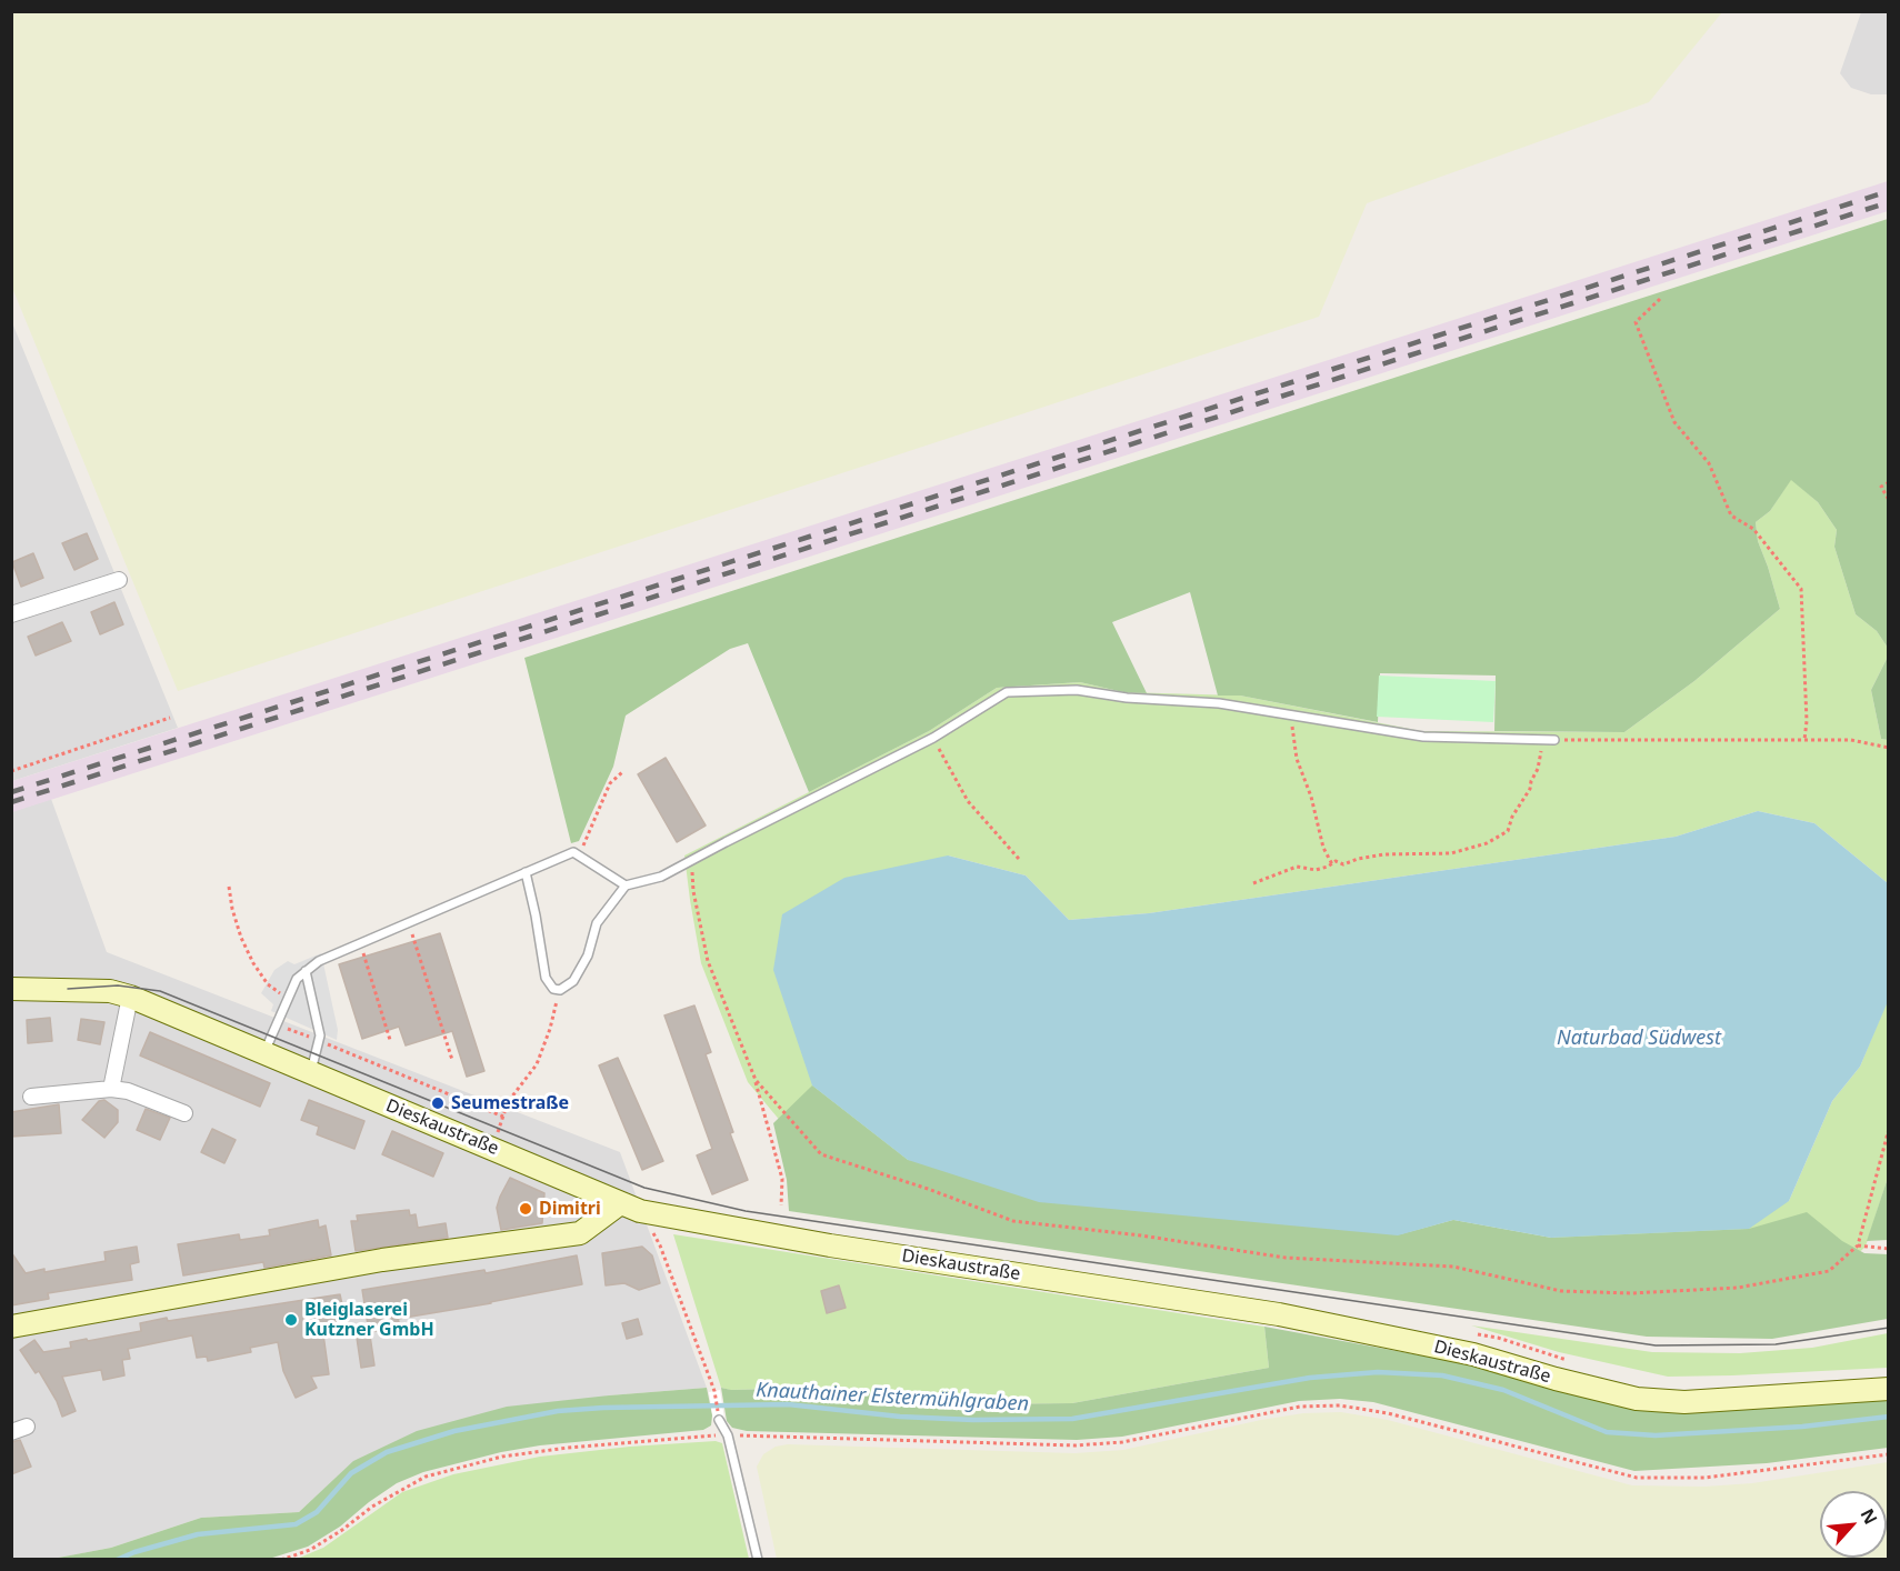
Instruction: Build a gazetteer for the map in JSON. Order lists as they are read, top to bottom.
{
  "streets": {
    "main road": ["Dieskaustraße"]
  },
  "water": ["Naturbad Südwest", "Knauthainer Elstermühlgraben"],
  "places": ["Seumestraße", "Dimitri", "Bleiglaserei Kutzner GmbH"],
  "north": "top right"
}
